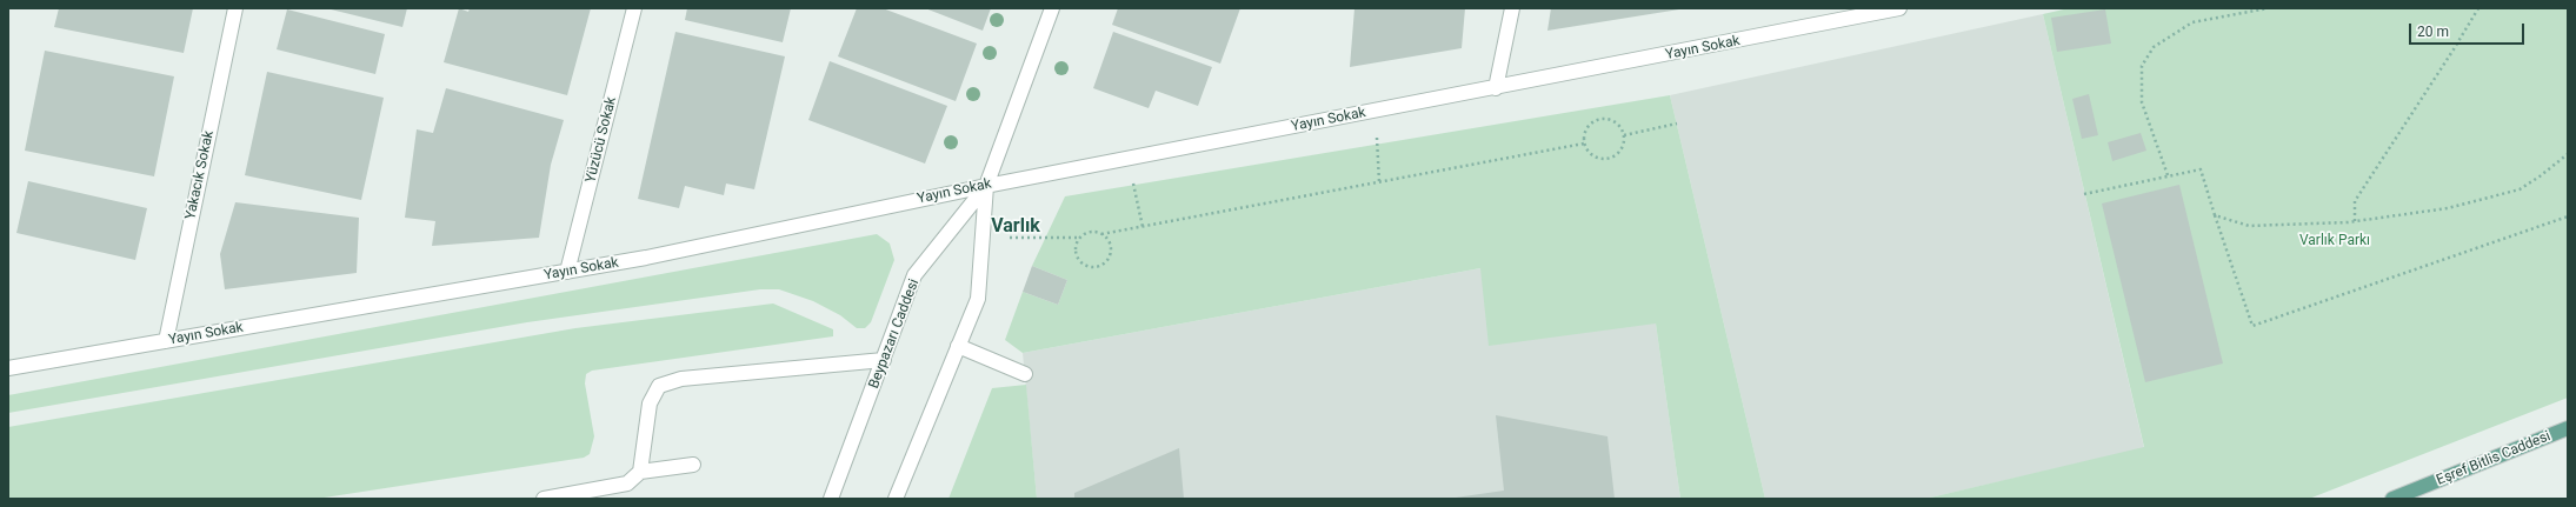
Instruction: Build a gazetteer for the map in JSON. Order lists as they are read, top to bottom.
{
  "streets": {
    "main road": ["Eşref Bitlis Caddesi"],
    "street": [
      "Yayın Sokak",
      "Yüzücü Sokak",
      "Yakacık Sokak",
      "Beypazarı Caddesi"
    ]
  },
  "crossings": [
    ["Yayın Sokak", "Yüzücü Sokak"],
    ["Yayın Sokak", "Yakacık Sokak"],
    ["Yayın Sokak", "Beypazarı Caddesi"]
  ],
  "districts": ["Varlık"],
  "parks": ["Varlık Parkı"],
  "scale_bar": "20 m"
}
